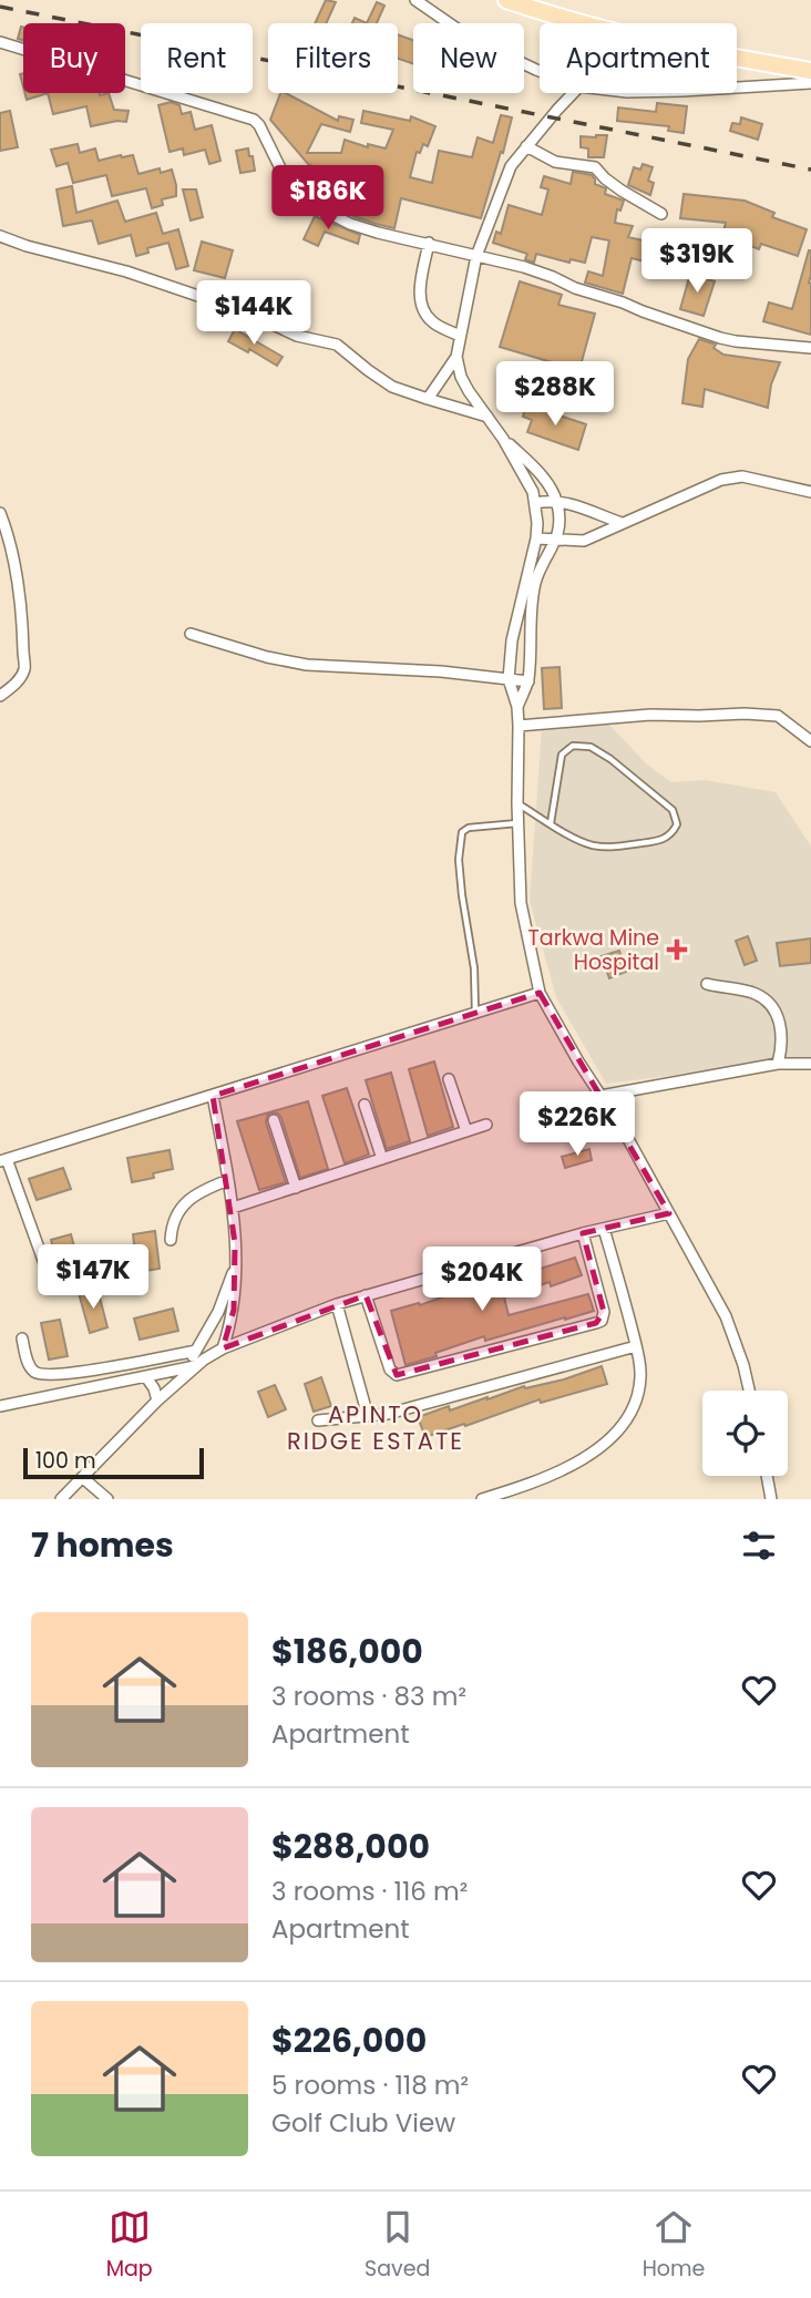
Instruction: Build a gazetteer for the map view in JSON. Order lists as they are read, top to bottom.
{
  "districts": ["APINTO RIDGE ESTATE"],
  "places": {
    "health": ["Tarkwa Mine Hospital"]
  },
  "scale_bar": "100 m",
  "page": {
    "chip": [
      "Buy",
      "Rent",
      "Filters",
      "New",
      "Apartment"
    ],
    "price": [
      "$186K",
      "$319K",
      "$144K",
      "$288K",
      "$226K",
      "$147K",
      "$204K"
    ],
    "scale": "100 m",
    "heading": "7 homes",
    "list": [
      {
        "name": "$186,000",
        "note": "3 rooms · 83 m² · Apartment"
      },
      {
        "name": "$288,000",
        "note": "3 rooms · 116 m² · Apartment"
      },
      {
        "name": "$226,000",
        "note": "5 rooms · 118 m² · Golf Club View"
      }
    ],
    "tabs": ["Map", "Saved", "Home"]
  }
}
